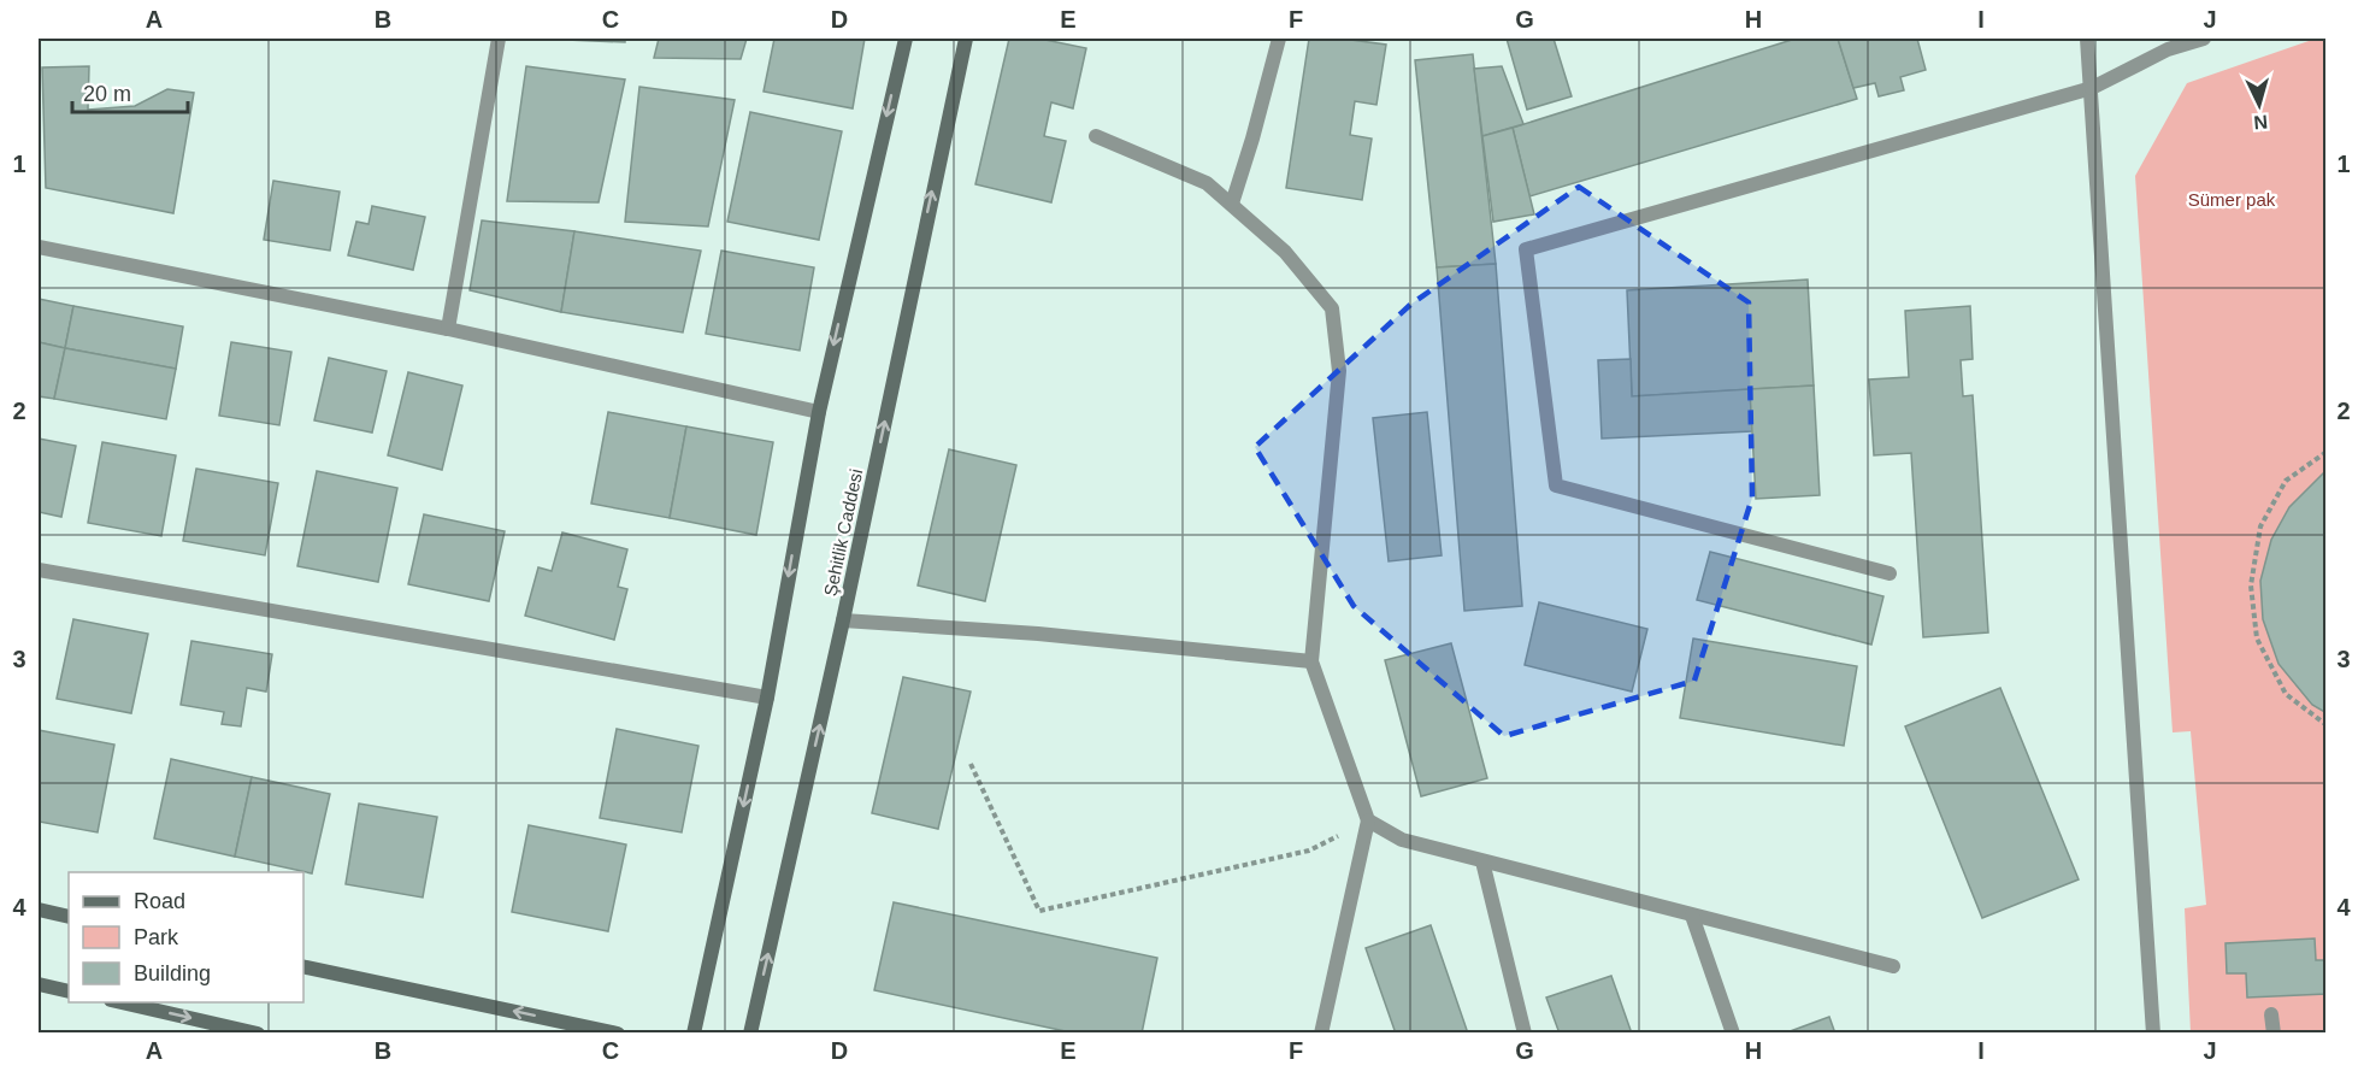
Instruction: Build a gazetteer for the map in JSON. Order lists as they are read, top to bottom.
{
  "streets": {
    "street": ["Şehitlik Caddesi"]
  },
  "parks": ["Sümer pak"],
  "legend": ["Road", "Park", "Building"],
  "scale_bar": "20 m",
  "north": "bottom",
  "grid": {
    "columns": [
      "A",
      "B",
      "C",
      "D",
      "E",
      "F",
      "G",
      "H",
      "I",
      "J"
    ],
    "rows": [
      "1",
      "2",
      "3",
      "4"
    ]
  }
}
